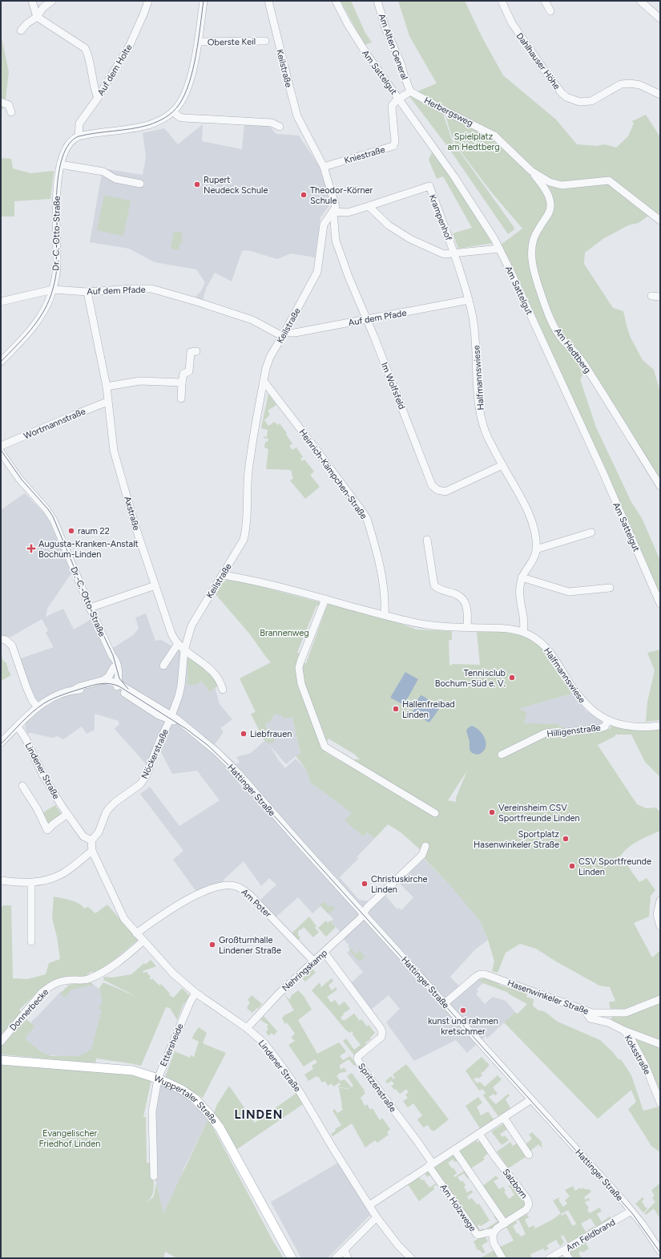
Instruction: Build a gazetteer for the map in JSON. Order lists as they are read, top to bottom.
{
  "streets": {
    "main road": ["Wuppertaler Straße"],
    "street": [
      "Oberste Keil",
      "Am Alten General",
      "Dahlhauser Höhe",
      "Keilstraße",
      "Auf dem Holte",
      "Am Sattelgut",
      "Herbergsweg",
      "Kniestraße",
      "Krampenhof",
      "Dr.-C.-Otto-Straße",
      "Auf dem Pfade",
      "Am Hedtberg",
      "Halfmannswiese",
      "Im Wolfsfeld",
      "Wortmannstraße",
      "Heinrich-Kämpchen-Straße",
      "Axstraße",
      "Hilligenstraße",
      "Nöckerstraße",
      "Lindener Straße",
      "Hattinger Straße",
      "Am Poter",
      "Nehringskamp",
      "Hasenwinkeler Straße",
      "Donnerbecke",
      "Ettersheide",
      "Koksstraße",
      "Spritzenstraße",
      "Salzborn",
      "Am Holzwege",
      "Am Feldbrand"
    ]
  },
  "crossings": [
    ["Am Alten General", "Herbergsweg"],
    ["Keilstraße", "Kniestraße"],
    ["Keilstraße", "Krampenhof"],
    ["Keilstraße", "Auf dem Pfade"],
    ["Keilstraße", "Im Wolfsfeld"],
    ["Keilstraße", "Heinrich-Kämpchen-Straße"],
    ["Keilstraße", "Axstraße"],
    ["Keilstraße", "Nöckerstraße"],
    ["Keilstraße", "Hattinger Straße"],
    ["Auf dem Holte", "Dr.-C.-Otto-Straße"],
    ["Am Sattelgut", "Kniestraße"],
    ["Am Sattelgut", "Krampenhof"],
    ["Herbergsweg", "Am Hedtberg"],
    ["Krampenhof", "Halfmannswiese"],
    ["Krampenhof", "Im Wolfsfeld"],
    ["Dr.-C.-Otto-Straße", "Auf dem Pfade"],
    ["Dr.-C.-Otto-Straße", "Hattinger Straße"],
    ["Auf dem Pfade", "Halfmannswiese"],
    ["Auf dem Pfade", "Im Wolfsfeld"],
    ["Auf dem Pfade", "Axstraße"],
    ["Halfmannswiese", "Im Wolfsfeld"],
    ["Halfmannswiese", "Hilligenstraße"],
    ["Wortmannstraße", "Axstraße"],
    ["Nöckerstraße", "Lindener Straße"],
    ["Nöckerstraße", "Hattinger Straße"],
    ["Lindener Straße", "Hattinger Straße"],
    ["Lindener Straße", "Am Poter"],
    ["Lindener Straße", "Nehringskamp"],
    ["Lindener Straße", "Donnerbecke"],
    ["Lindener Straße", "Ettersheide"],
    ["Hattinger Straße", "Nehringskamp"],
    ["Hattinger Straße", "Hasenwinkeler Straße"],
    ["Hattinger Straße", "Am Feldbrand"],
    ["Am Poter", "Nehringskamp"],
    ["Nehringskamp", "Spritzenstraße"],
    ["Hasenwinkeler Straße", "Koksstraße"],
    ["Ettersheide", "Wuppertaler Straße"],
    ["Spritzenstraße", "Am Holzwege"],
    ["Salzborn", "Am Holzwege"]
  ],
  "districts": ["LINDEN"],
  "parks": ["Spielplatz am Hedtberg", "Brannenweg", "Evangelischer Friedhof Linden"],
  "places": {
    "other": [
      "Rupert Neudeck Schule",
      "Theodor-Körner Schule",
      "raum 22",
      "Tennisclub Bochum-Süd e. V.",
      "Hallenfreibad Linden",
      "Liebfrauen",
      "Vereinsheim CSV Sportfreunde Linden",
      "Sportplatz Hasenwinkeler Straße",
      "CSV Sportfreunde Linden",
      "Christuskirche Linden",
      "Großturnhalle Lindener Straße",
      "kunst und rahmen kretschmer"
    ],
    "health": ["Augusta-Kranken-Anstalt Bochum-Linden"]
  }
}
